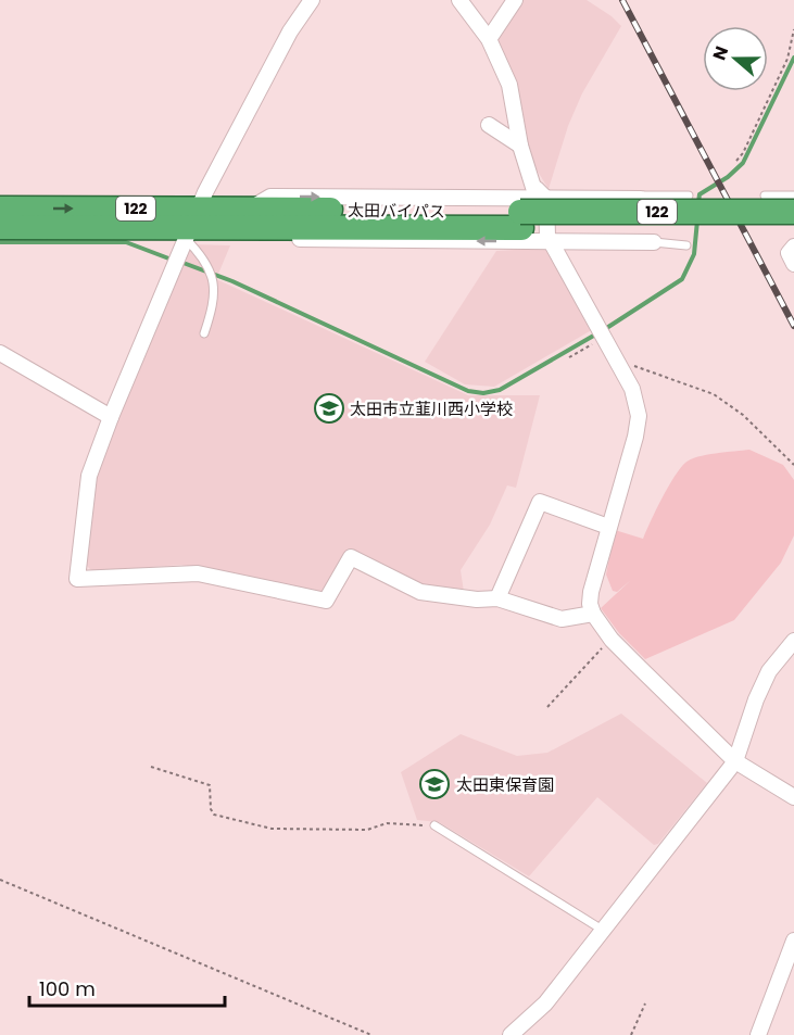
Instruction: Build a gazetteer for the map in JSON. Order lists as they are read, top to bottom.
{
  "streets": {
    "highway": ["122", "太田バイパス"]
  },
  "places": {
    "school or university": ["太田市立韮川西小学校", "太田東保育園"]
  },
  "scale_bar": "100 m",
  "north": "left"
}
